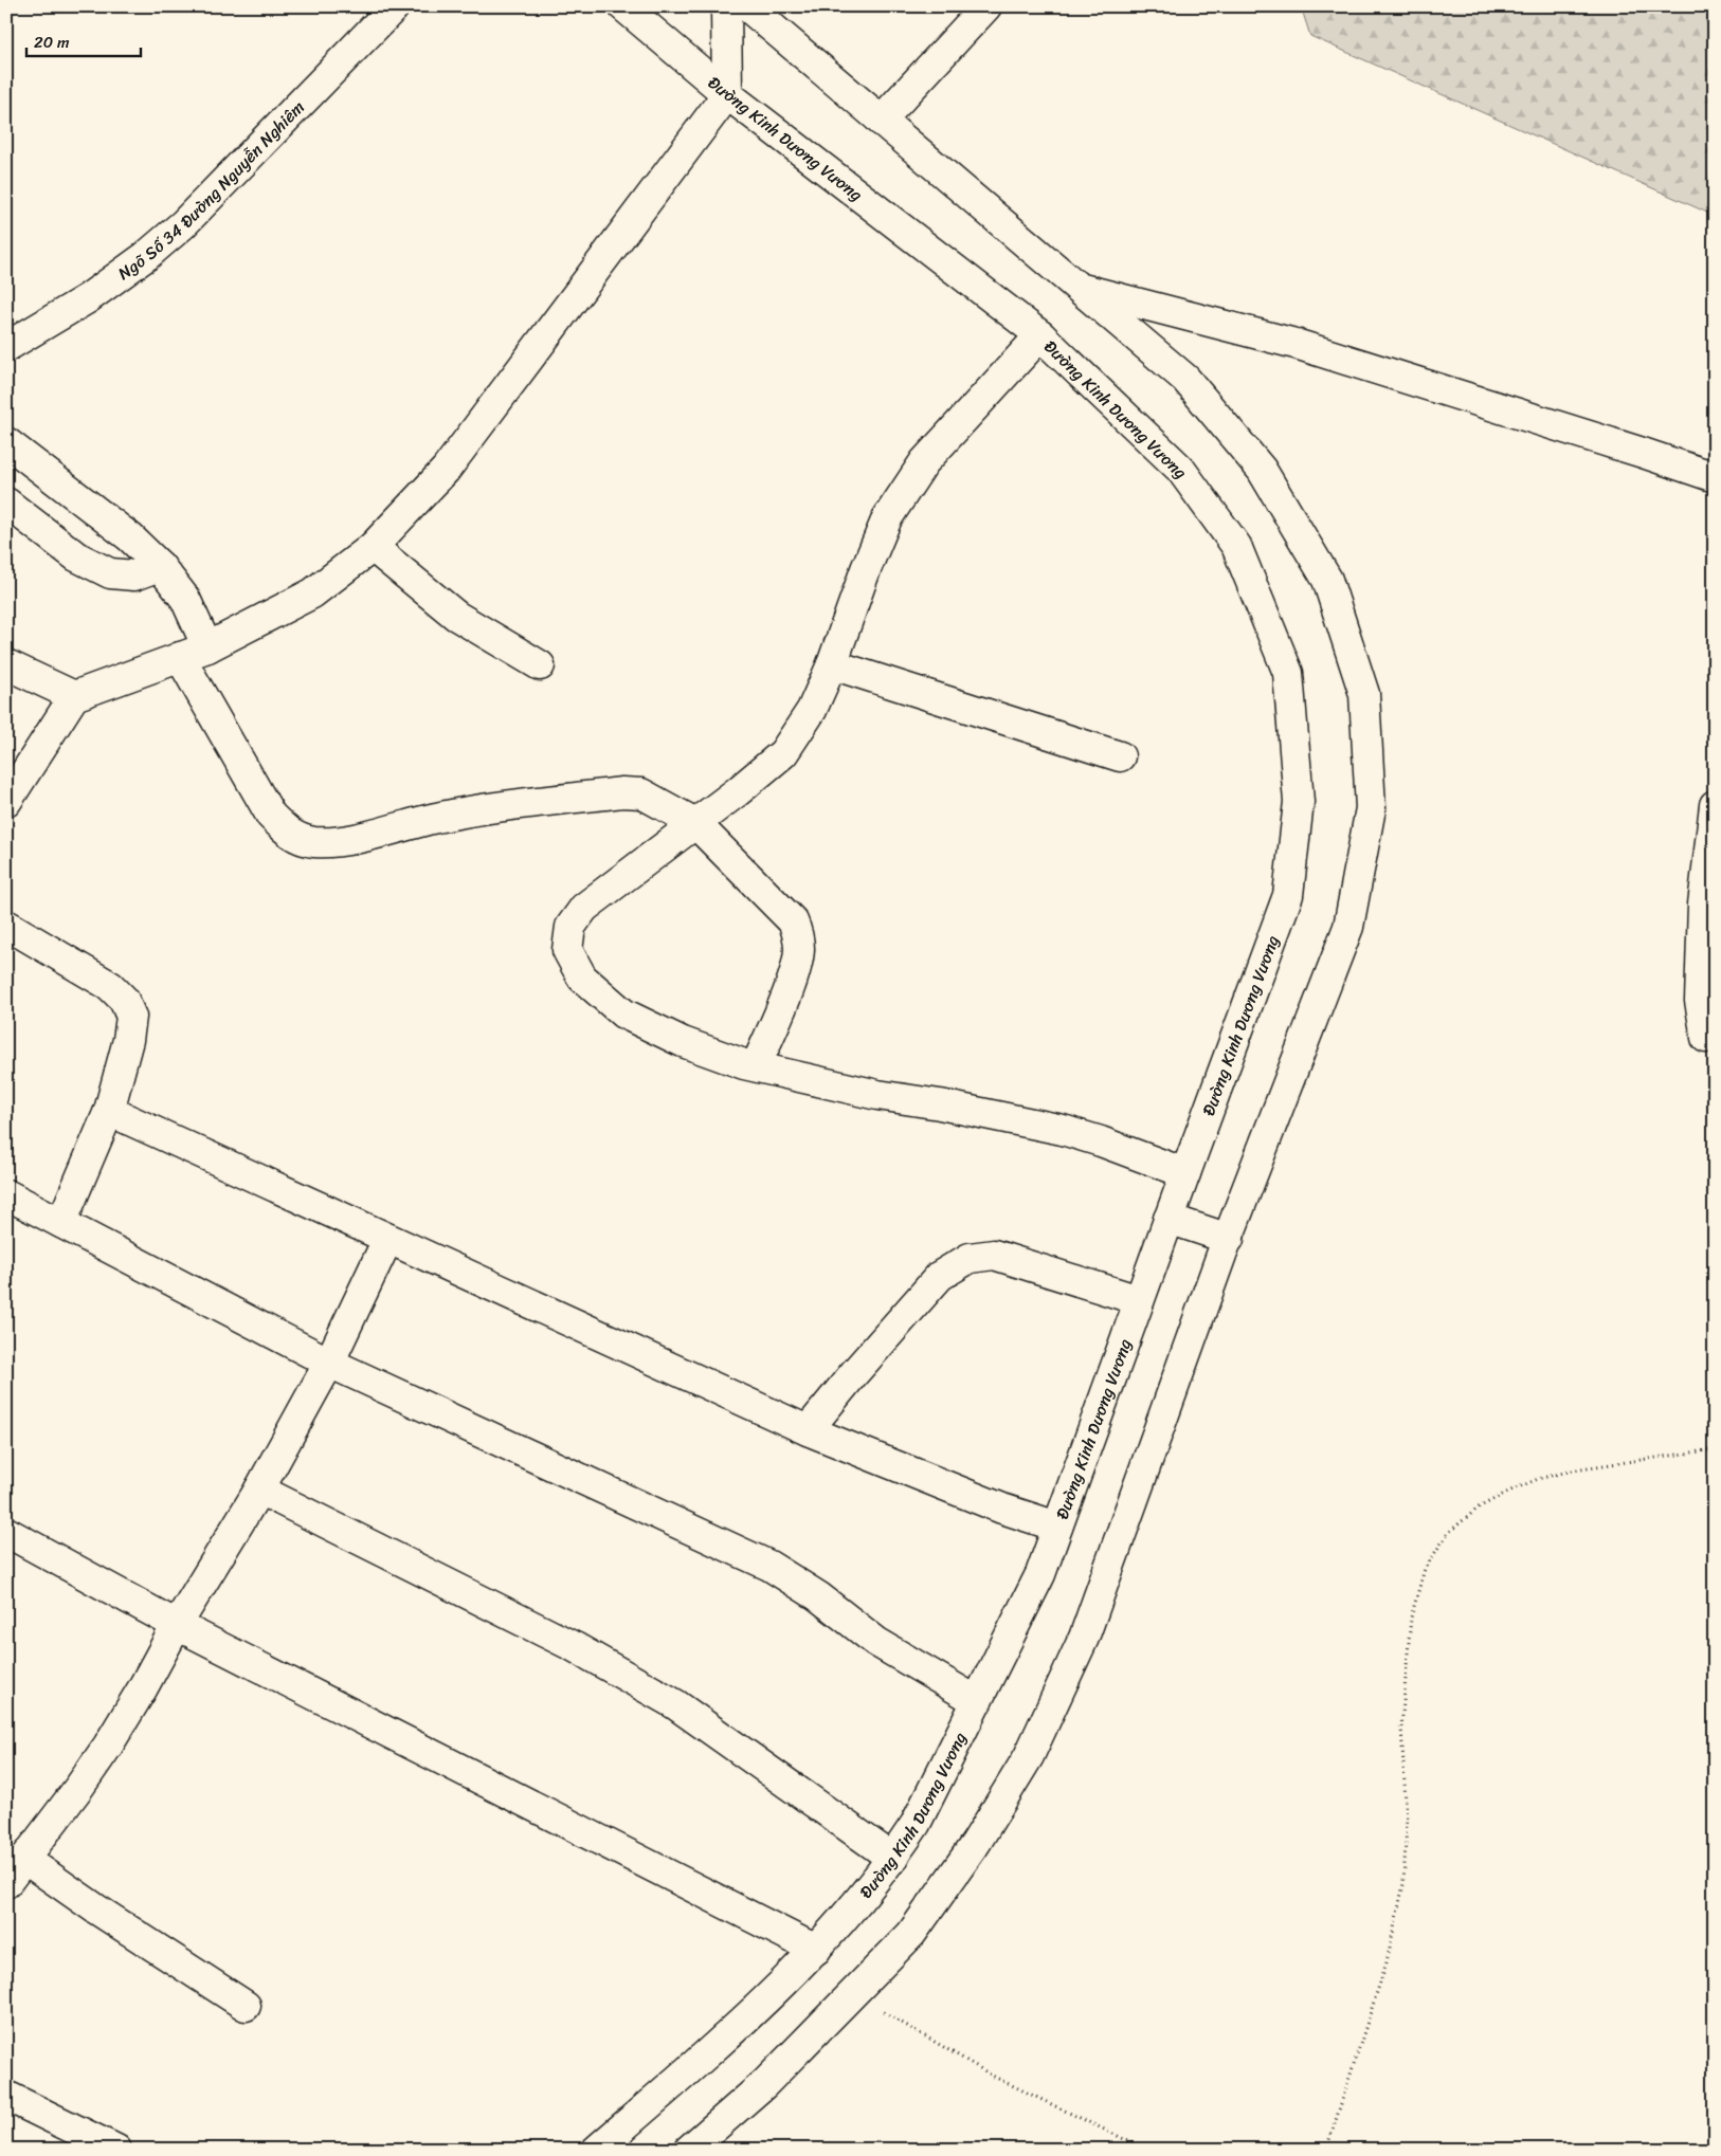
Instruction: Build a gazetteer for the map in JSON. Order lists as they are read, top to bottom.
{
  "streets": {
    "main road": ["Đường Kinh Dương Vương", "Ngõ Số 34 Đường Nguyễn Nghiêm"]
  },
  "scale_bar": "20 m"
}
